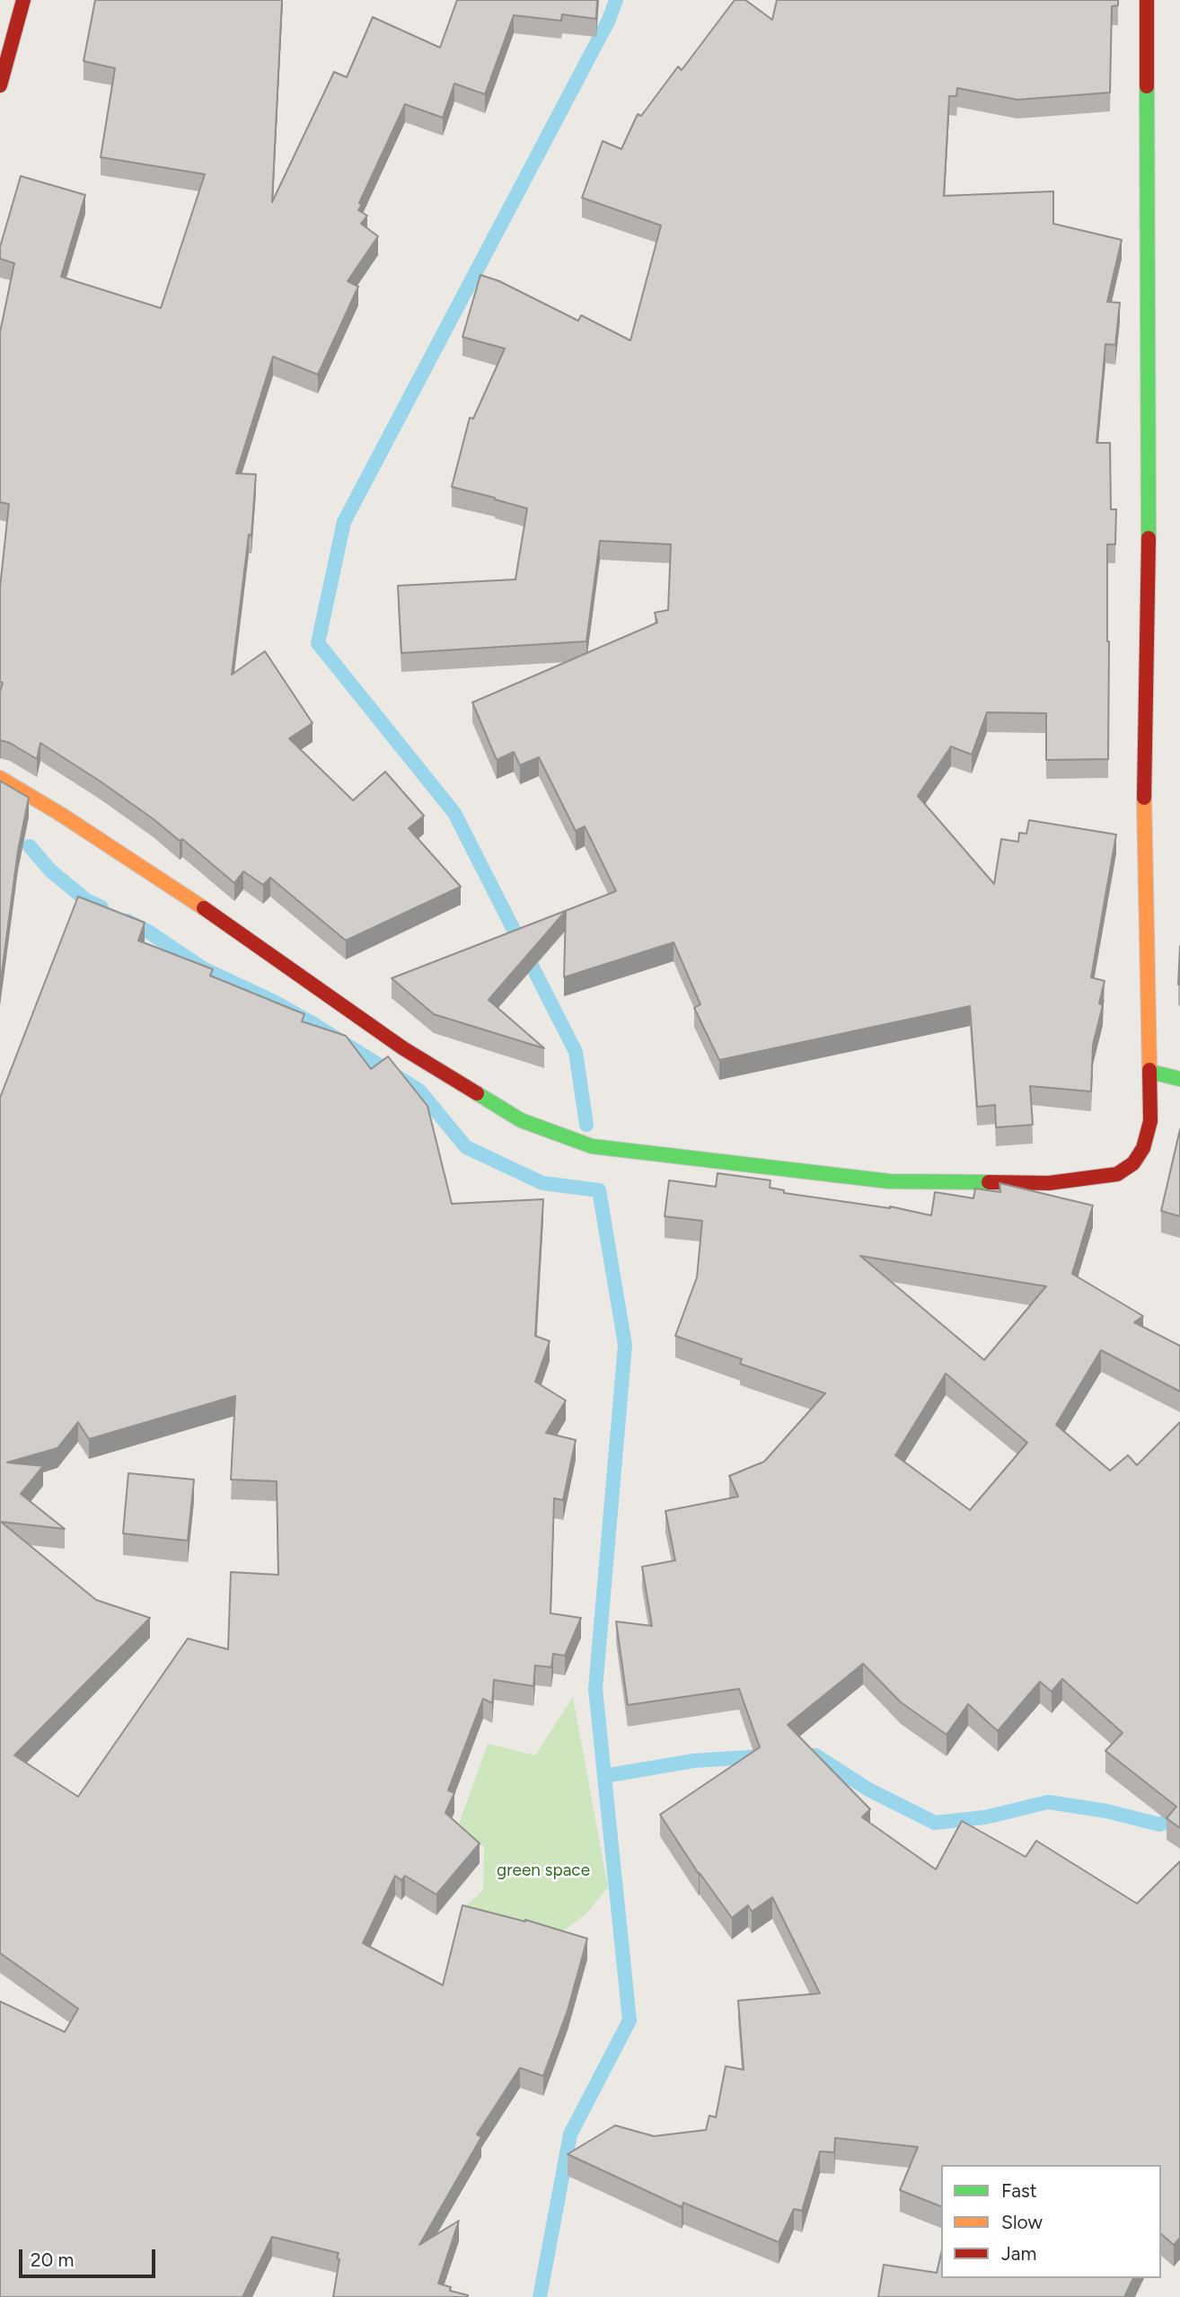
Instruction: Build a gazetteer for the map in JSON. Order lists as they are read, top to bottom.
{
  "parks": ["green space"],
  "legend": ["Fast", "Slow", "Jam"],
  "scale_bar": "20 m"
}
